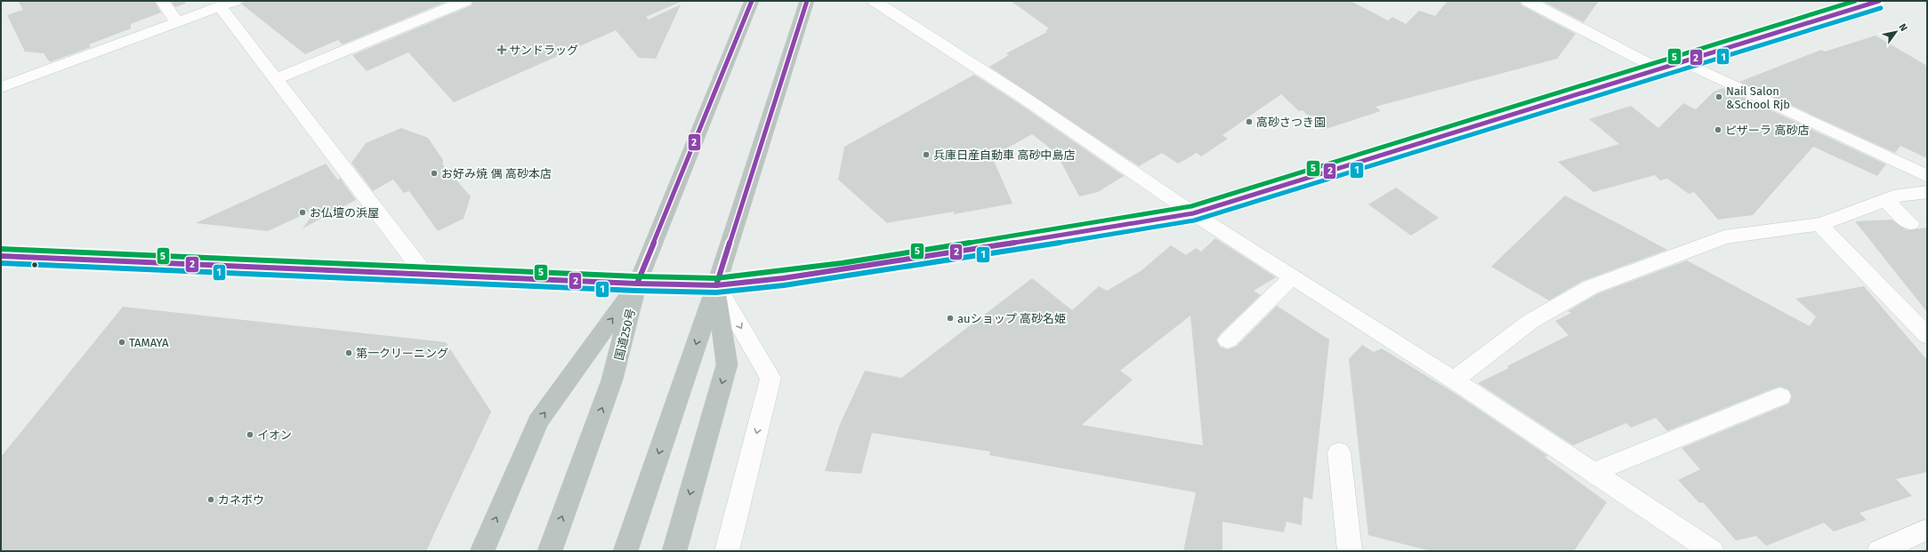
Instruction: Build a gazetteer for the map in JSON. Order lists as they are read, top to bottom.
{
  "streets": {
    "highway": ["国道250号"]
  },
  "places": {
    "health": ["サンドラッグ"],
    "other": [
      "Nail Salon &School Rjb",
      "高砂さつき園",
      "ピザーラ 高砂店",
      "兵庫日産自動車 高砂中島店",
      "お好み焼 偶 高砂本店",
      "お仏壇の浜屋",
      "auショップ 高砂名姫",
      "TAMAYA",
      "第一クリーニング",
      "イオン",
      "カネボウ"
    ]
  },
  "lines": ["transit line 2", "transit line 5", "transit line 1"],
  "north": "top right"
}
